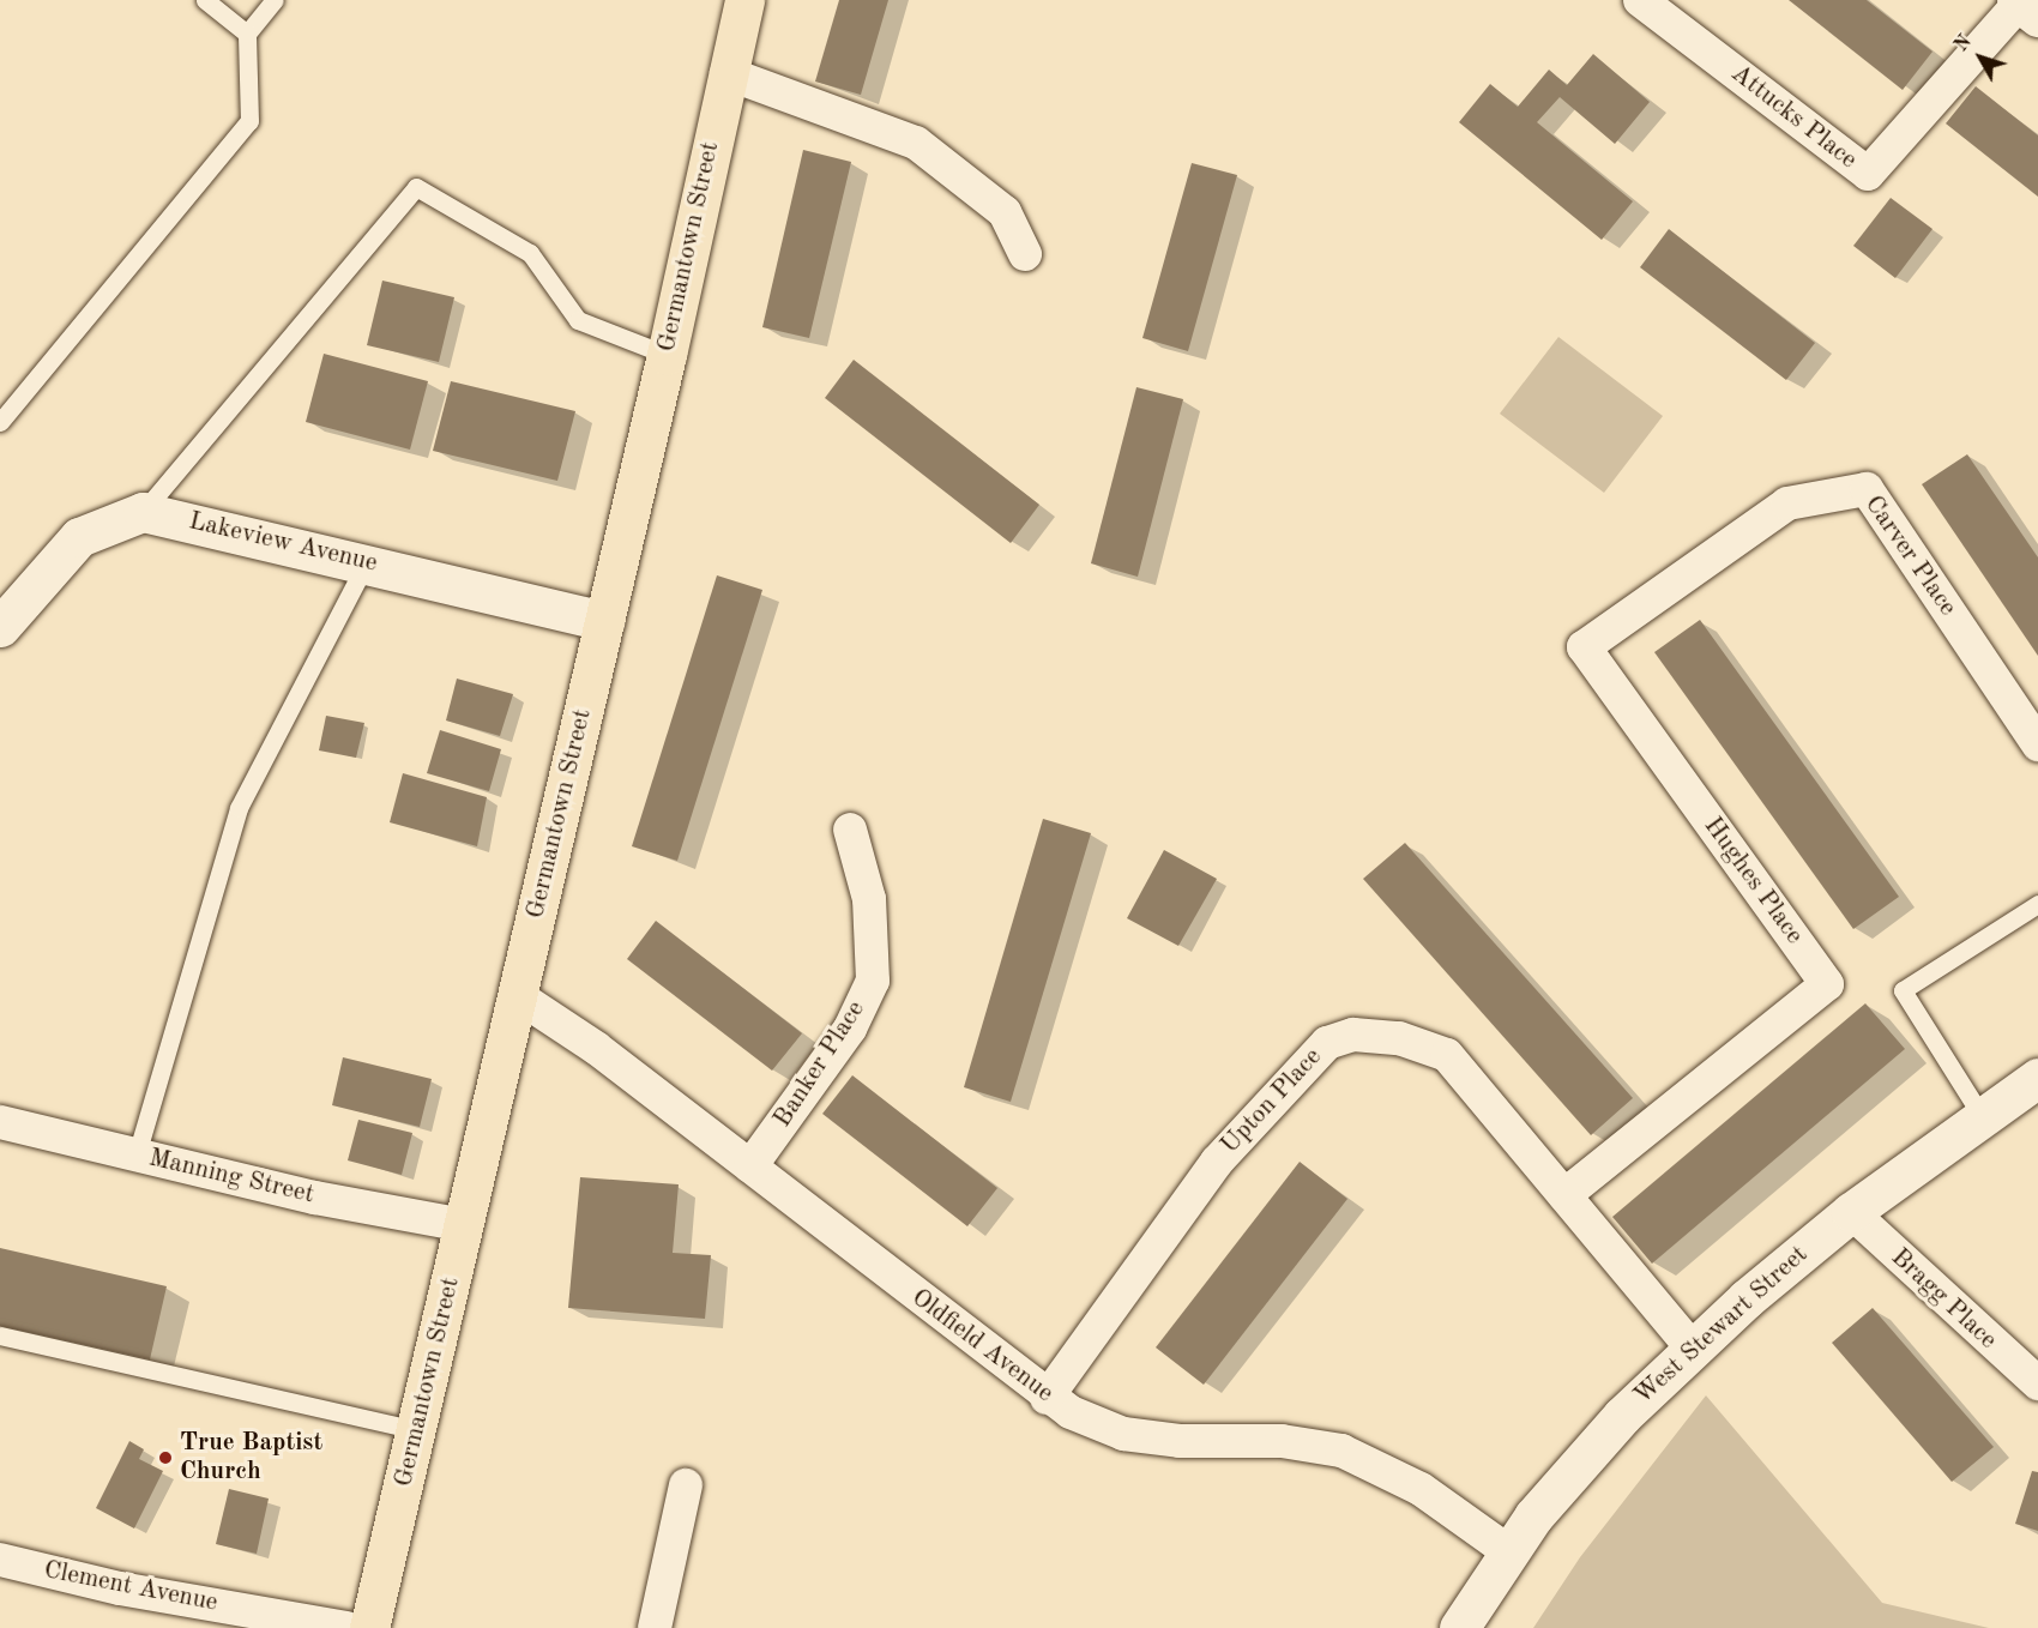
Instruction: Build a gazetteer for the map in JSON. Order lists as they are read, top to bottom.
{
  "streets": {
    "main road": ["Germantown Street"],
    "street": [
      "Attucks Place",
      "Lakeview Avenue",
      "Carver Place",
      "Hughes Place",
      "Banker Place",
      "Upton Place",
      "Manning Street",
      "Bragg Place",
      "West Stewart Street",
      "Oldfield Avenue",
      "Clement Avenue"
    ]
  },
  "crossings": [
    ["Germantown Street", "Lakeview Avenue"],
    ["Germantown Street", "Manning Street"],
    ["Germantown Street", "Oldfield Avenue"],
    ["Carver Place", "Hughes Place"],
    ["Hughes Place", "Upton Place"],
    ["Banker Place", "Oldfield Avenue"],
    ["Upton Place", "West Stewart Street"],
    ["Upton Place", "Oldfield Avenue"],
    ["Bragg Place", "West Stewart Street"],
    ["West Stewart Street", "Oldfield Avenue"]
  ],
  "places": ["True Baptist Church"],
  "north": "top left"
}
